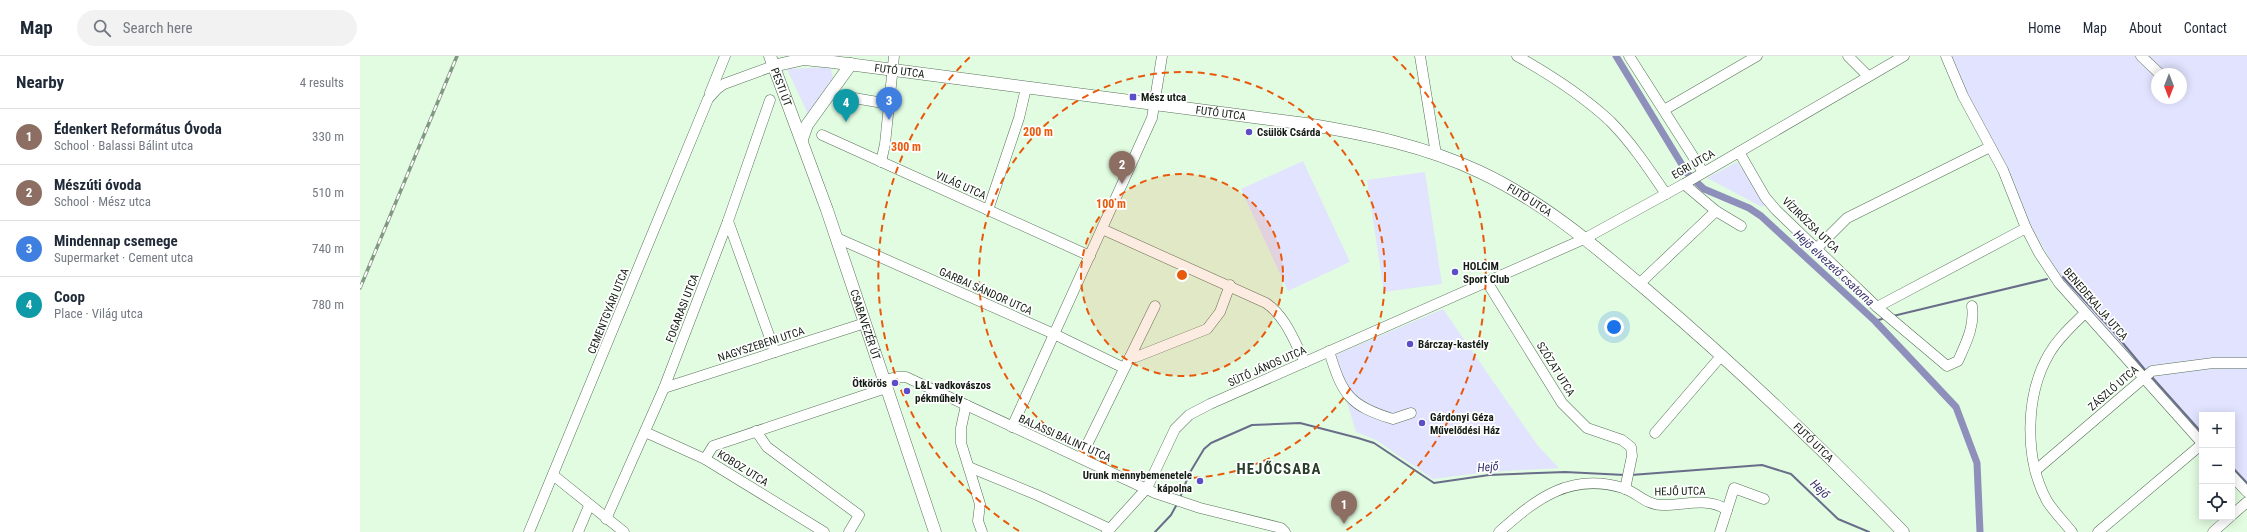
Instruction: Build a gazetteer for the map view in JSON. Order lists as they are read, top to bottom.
{
  "streets": {
    "main road": ["FUTÓ UTCA", "PESTI ÚT", "CSABAVEZÉR ÚT"],
    "street": [
      "EGRI UTCA",
      "VILÁG UTCA",
      "VÍZIRÓZSA UTCA",
      "GARBAI SÁNDOR UTCA",
      "BENEDEKALJA UTCA",
      "FOGARASI UTCA",
      "CEMENTGYÁRI UTCA",
      "NAGYSZEBENI UTCA",
      "SÜTŐ JÁNOS UTCA",
      "SZÓZAT UTCA",
      "ZÁSZLÓ UTCA",
      "BALASSI BÁLINT UTCA",
      "KOBOZ UTCA",
      "HEJŐ UTCA"
    ]
  },
  "crossings": [
    ["FUTÓ UTCA", "PESTI ÚT"],
    ["FUTÓ UTCA", "EGRI UTCA"],
    ["FUTÓ UTCA", "CEMENTGYÁRI UTCA"],
    ["PESTI ÚT", "CEMENTGYÁRI UTCA"],
    ["PESTI ÚT", "CSABAVEZÉR ÚT"],
    ["EGRI UTCA", "VÍZIRÓZSA UTCA"],
    ["EGRI UTCA", "SÜTŐ JÁNOS UTCA"],
    ["EGRI UTCA", "SZÓZAT UTCA"],
    ["GARBAI SÁNDOR UTCA", "CSABAVEZÉR ÚT"],
    ["BENEDEKALJA UTCA", "ZÁSZLÓ UTCA"],
    ["FOGARASI UTCA", "NAGYSZEBENI UTCA"],
    ["FOGARASI UTCA", "KOBOZ UTCA"],
    ["CSABAVEZÉR ÚT", "NAGYSZEBENI UTCA"],
    ["CSABAVEZÉR ÚT", "BALASSI BÁLINT UTCA"],
    ["SÜTŐ JÁNOS UTCA", "SZÓZAT UTCA"],
    ["SÜTŐ JÁNOS UTCA", "BALASSI BÁLINT UTCA"],
    ["SZÓZAT UTCA", "HEJŐ UTCA"],
    ["BALASSI BÁLINT UTCA", "KOBOZ UTCA"]
  ],
  "districts": ["HEJŐCSABA"],
  "water": ["Hejő elvezető csatorna", "Hejő"],
  "places": {
    "transit": ["Mész utca"],
    "other": [
      "Csülök Csárda",
      "HOLCIM Sport Club",
      "Bárczay-kastély",
      "Ötkörös",
      "L&L vadkovászos pékműhely",
      "Gárdonyi Géza Művelődési Ház",
      "Urunk mennybemenetele kápolna"
    ]
  },
  "north": "bottom",
  "page": {
    "header": "Map",
    "search": "Search here",
    "nav": [
      "Home",
      "Map",
      "About",
      "Contact"
    ],
    "heading": ["Nearby", "4 results"],
    "pins": [
      "3",
      "4",
      "2",
      "1"
    ],
    "list": [
      {
        "mark": "1",
        "name": "Édenkert Református Óvoda",
        "note": "School · Balassi Bálint utca",
        "value": "330 m"
      },
      {
        "mark": "2",
        "name": "Mészúti óvoda",
        "note": "School · Mész utca",
        "value": "510 m"
      },
      {
        "mark": "3",
        "name": "Mindennap csemege",
        "note": "Supermarket · Cement utca",
        "value": "740 m"
      },
      {
        "mark": "4",
        "name": "Coop",
        "note": "Place · Világ utca",
        "value": "780 m"
      }
    ],
    "map_buttons": ["+", "−"]
  },
  "rings": ["200 m", "300 m", "100 m"]
}
